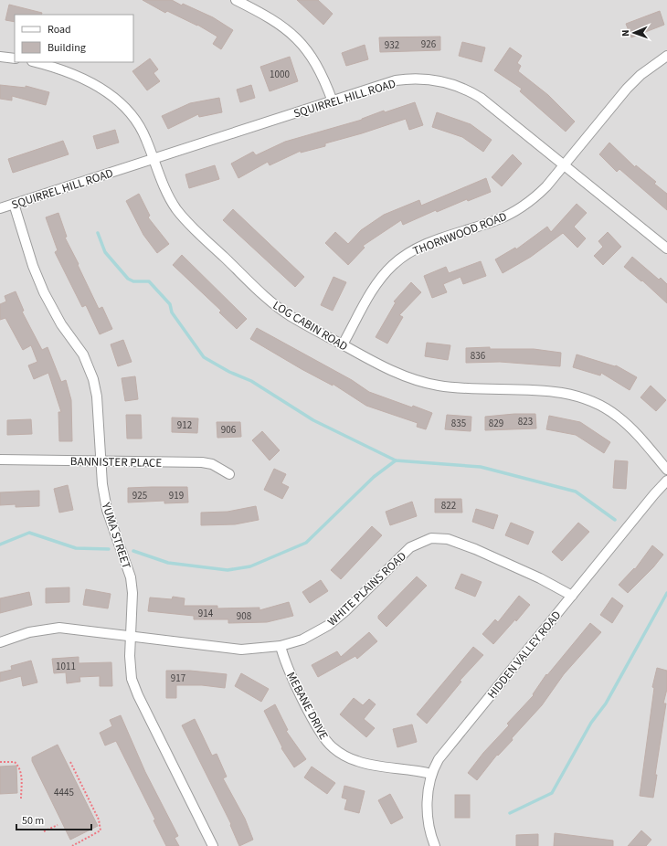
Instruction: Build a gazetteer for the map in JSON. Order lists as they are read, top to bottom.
{
  "streets": {
    "street": [
      "SQUIRREL HILL ROAD",
      "THORNWOOD ROAD",
      "LOG CABIN ROAD",
      "BANNISTER PLACE",
      "YUMA STREET",
      "WHITE PLAINS ROAD",
      "HIDDEN VALLEY ROAD",
      "MEBANE DRIVE"
    ]
  },
  "crossings": [
    ["SQUIRREL HILL ROAD", "THORNWOOD ROAD"],
    ["SQUIRREL HILL ROAD", "LOG CABIN ROAD"],
    ["SQUIRREL HILL ROAD", "YUMA STREET"],
    ["THORNWOOD ROAD", "LOG CABIN ROAD"],
    ["BANNISTER PLACE", "YUMA STREET"],
    ["YUMA STREET", "WHITE PLAINS ROAD"],
    ["WHITE PLAINS ROAD", "HIDDEN VALLEY ROAD"],
    ["WHITE PLAINS ROAD", "MEBANE DRIVE"],
    ["HIDDEN VALLEY ROAD", "MEBANE DRIVE"]
  ],
  "house_numbers": [
    "926",
    "932",
    "1000",
    "836",
    "823",
    "835",
    "829",
    "912",
    "906",
    "925",
    "919",
    "822",
    "914",
    "908",
    "1011",
    "917",
    "4445"
  ],
  "legend": ["Road", "Building"],
  "scale_bar": "50 m",
  "north": "left"
}
